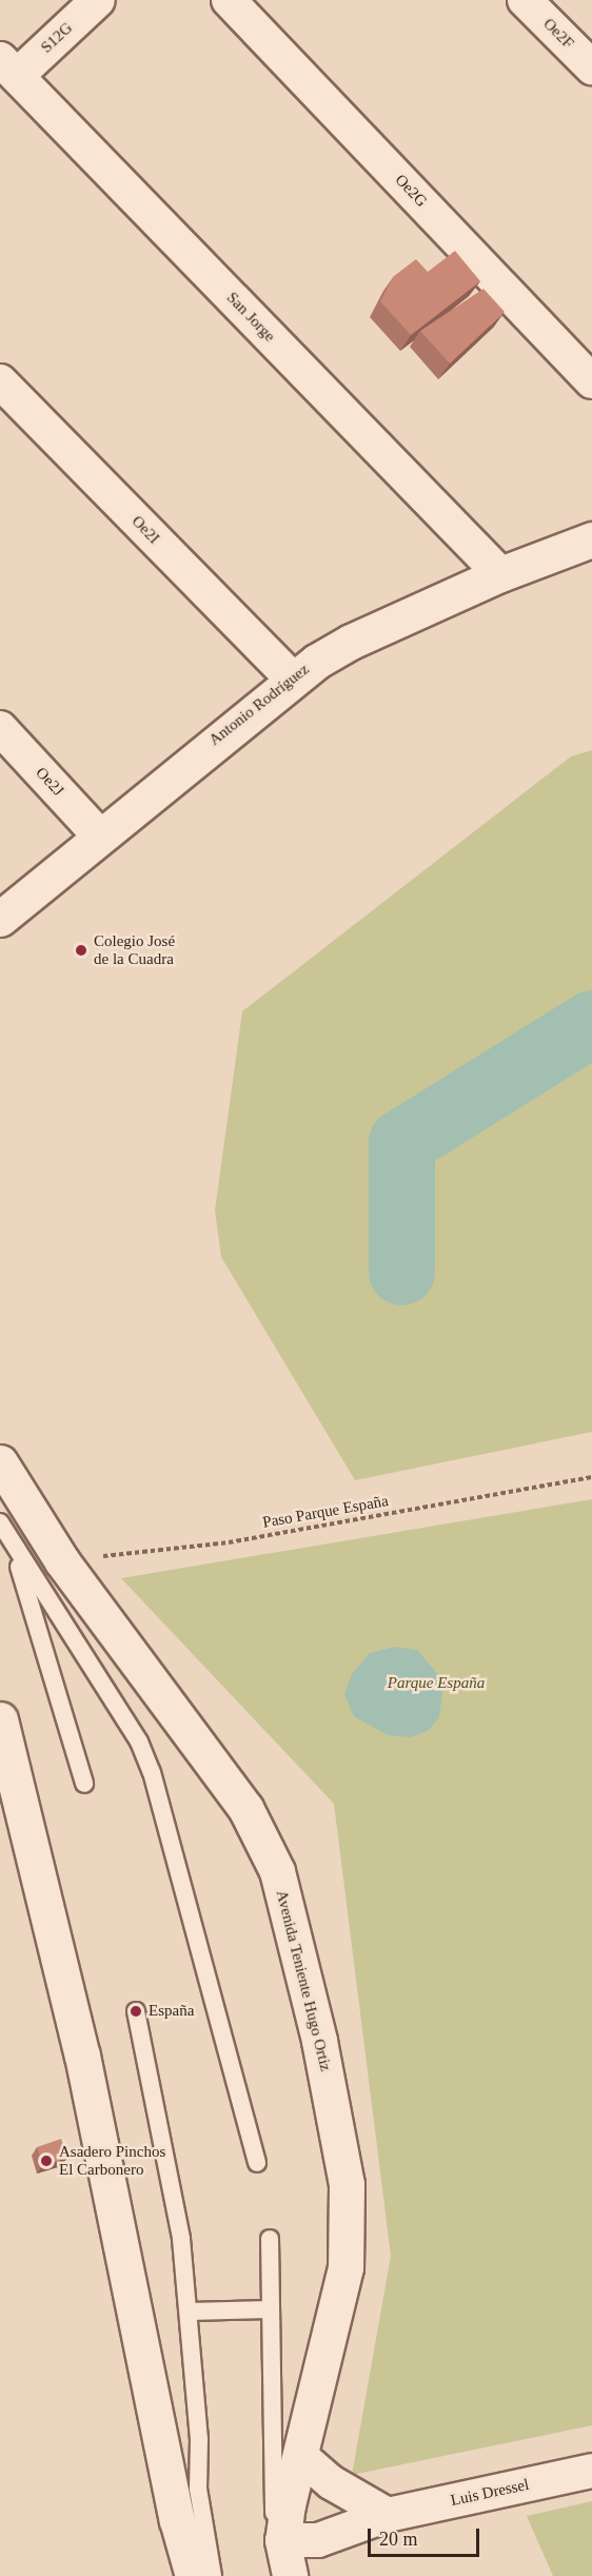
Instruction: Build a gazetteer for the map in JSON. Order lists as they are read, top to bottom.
{
  "streets": {
    "main road": ["Antonio Rodríguez", "Avenida Teniente Hugo Ortiz"],
    "street": [
      "Oe2F",
      "S12G",
      "Oe2G",
      "San Jorge",
      "Oe2I",
      "Oe2J",
      "Luis Dressel"
    ],
    "path": ["Paso Parque España"]
  },
  "crossings": [
    ["S12G", "San Jorge"],
    ["San Jorge", "Antonio Rodríguez"],
    ["Oe2I", "Antonio Rodríguez"],
    ["Antonio Rodríguez", "Oe2J"],
    ["Paso Parque España", "Avenida Teniente Hugo Ortiz"],
    ["Avenida Teniente Hugo Ortiz", "Luis Dressel"]
  ],
  "parks": ["Parque España"],
  "places": ["Colegio José de la Cuadra", "España", "Asadero Pinchos El Carbonero"],
  "scale_bar": "20 m"
}
